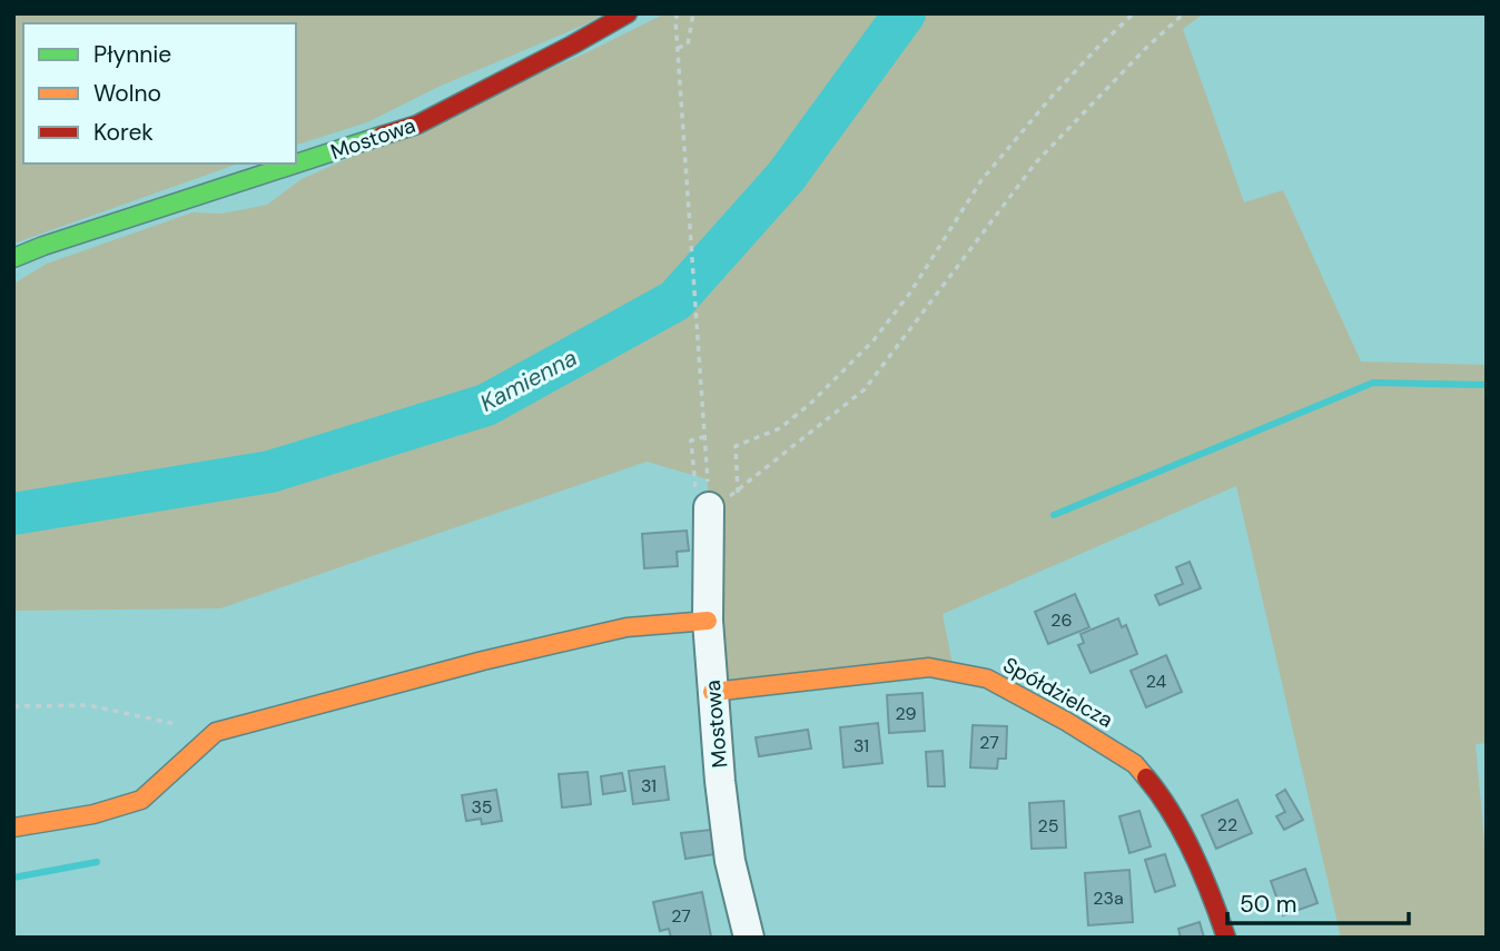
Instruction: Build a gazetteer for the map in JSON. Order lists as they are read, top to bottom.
{
  "streets": {
    "street": ["Mostowa", "Spółdzielcza"]
  },
  "crossings": [
    ["Mostowa", "Spółdzielcza"]
  ],
  "water": ["Kamienna"],
  "house_numbers": [
    "26",
    "24",
    "29",
    "27",
    "31",
    "31",
    "35",
    "22",
    "25",
    "23a",
    "27"
  ],
  "legend": ["Płynnie", "Wolno", "Korek"],
  "scale_bar": "50 m"
}
